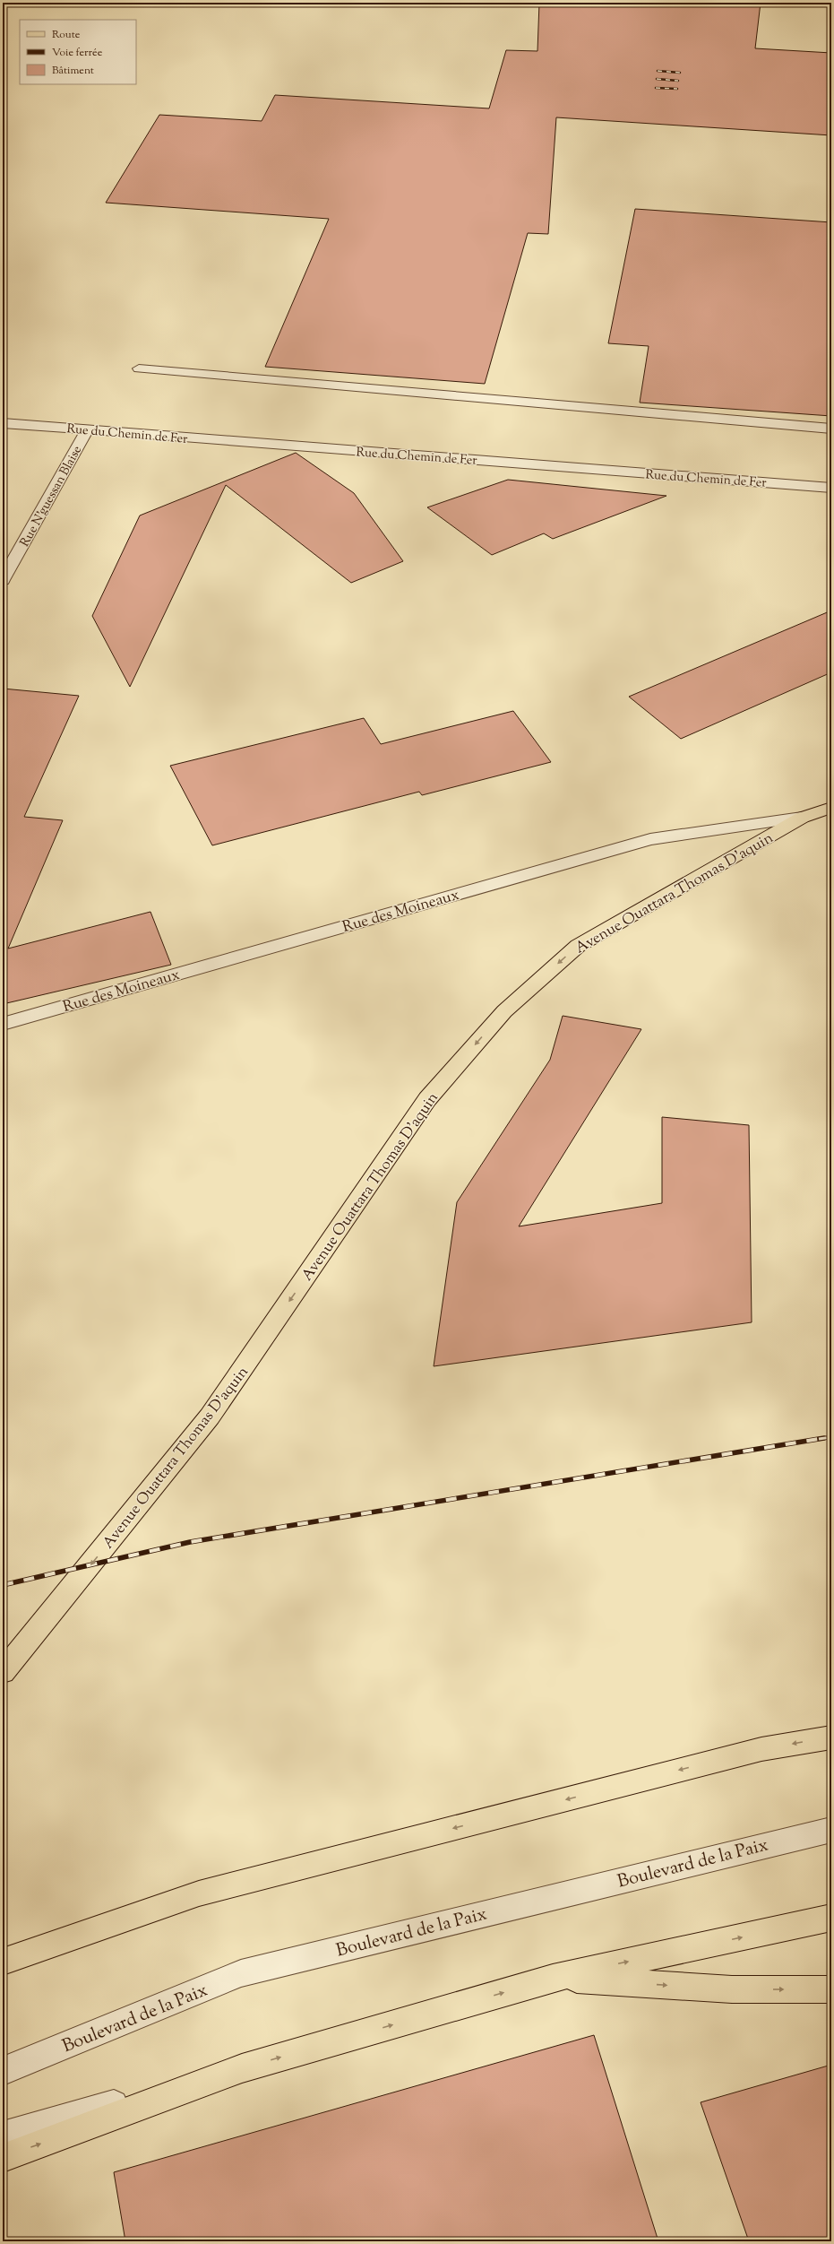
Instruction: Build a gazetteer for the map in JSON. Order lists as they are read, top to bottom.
{
  "streets": {
    "main road": ["Avenue Ouattara Thomas D'aquin"],
    "street": [
      "Rue du Chemin de Fer",
      "Rue N'guessan Blaise",
      "Rue des Moineaux",
      "Boulevard de la Paix"
    ]
  },
  "crossings": [
    ["Rue du Chemin de Fer", "Rue N'guessan Blaise"],
    ["Avenue Ouattara Thomas D'aquin", "Rue des Moineaux"]
  ],
  "one_way": ["Avenue Ouattara Thomas D'aquin"],
  "legend": ["Route", "Voie ferrée", "Bâtiment"]
}
